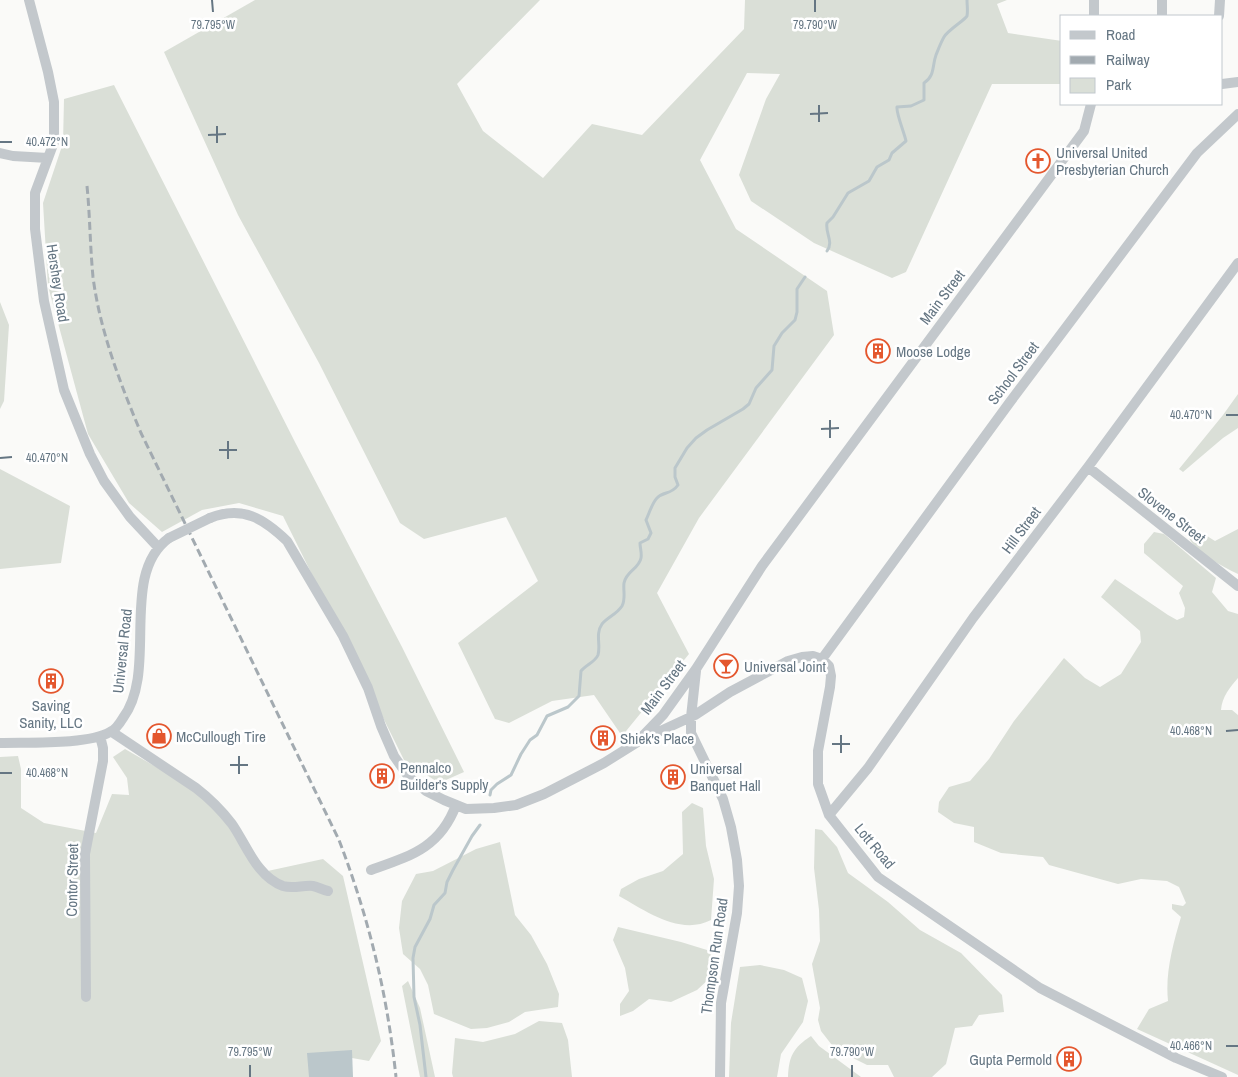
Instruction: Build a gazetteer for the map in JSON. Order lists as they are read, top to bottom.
{
  "streets": {
    "street": [
      "Hershey Road",
      "Main Street",
      "School Street",
      "Slovene Street",
      "Hill Street",
      "Universal Road",
      "Lott Road",
      "Contor Street",
      "Thompson Run Road"
    ]
  },
  "crossings": [
    ["Hershey Road", "Main Street"],
    ["Hershey Road", "Universal Road"],
    ["Main Street", "Universal Road"],
    ["Main Street", "Thompson Run Road"],
    ["School Street", "Lott Road"],
    ["Slovene Street", "Hill Street"],
    ["Hill Street", "Lott Road"]
  ],
  "places": {
    "church": ["Universal United Presbyterian Church"],
    "building": [
      "Moose Lodge",
      "Saving Sanity, LLC",
      "Shiek's Place",
      "Pennalco Builder's Supply",
      "Universal Banquet Hall",
      "Gupta Permold"
    ],
    "bar": ["Universal Joint"],
    "shop": ["McCullough Tire"]
  },
  "legend": ["Road", "Railway", "Park"],
  "coordinates": [
    "79.795°W",
    "79.790°W",
    "40.472°N",
    "40.470°N",
    "40.468°N",
    "40.466°N"
  ]
}
